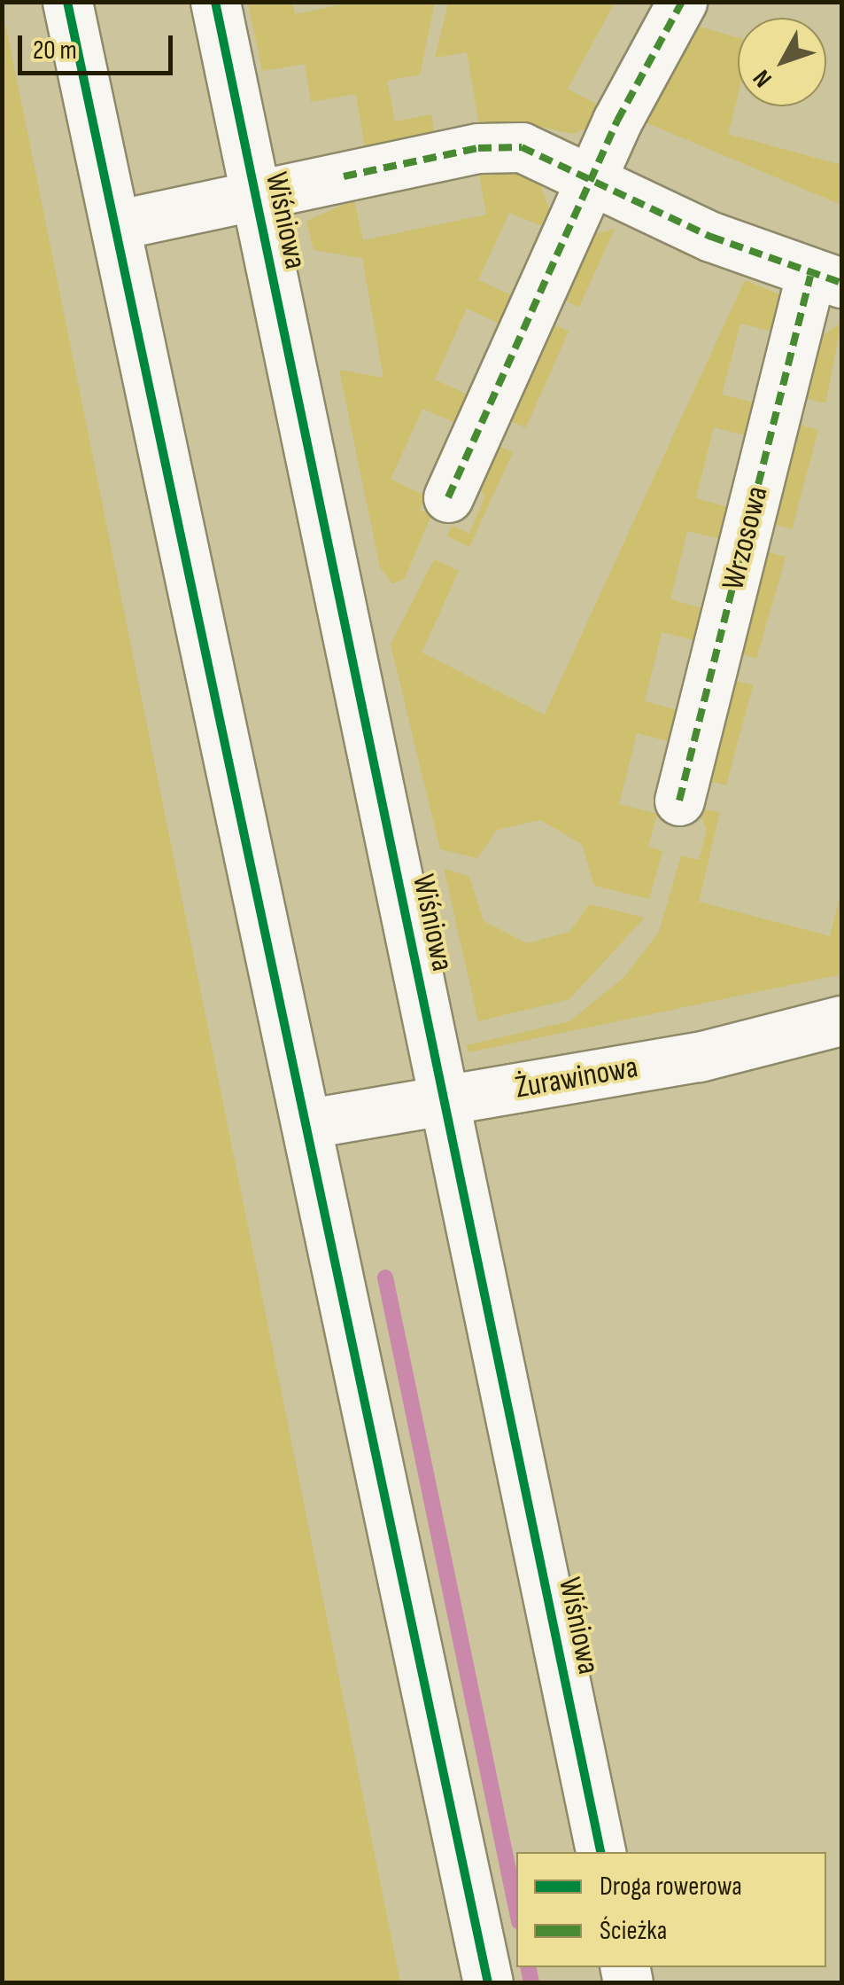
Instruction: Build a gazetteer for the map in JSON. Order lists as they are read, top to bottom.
{
  "streets": {
    "street": ["Wiśniowa", "Wrzosowa", "Żurawinowa"]
  },
  "crossings": [
    ["Wiśniowa", "Wrzosowa"],
    ["Wiśniowa", "Żurawinowa"]
  ],
  "legend": ["Droga rowerowa", "Ścieżka"],
  "scale_bar": "20 m",
  "north": "bottom left"
}
